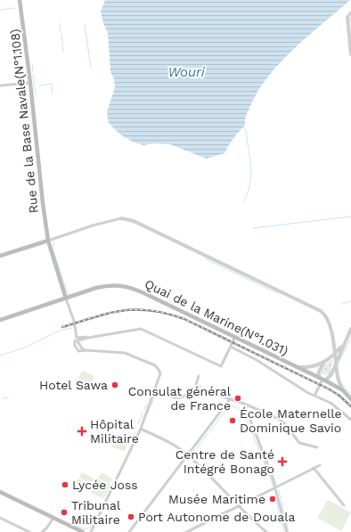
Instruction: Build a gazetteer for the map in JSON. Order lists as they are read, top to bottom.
{
  "streets": {
    "main road": ["Rue de la Base Navale(N°1.108)", "Quai de la Marine(N°1.031)"]
  },
  "water": ["Wouri"],
  "places": {
    "other": [
      "Hotel Sawa",
      "Consulat général de France",
      "École Maternelle Dominique Savio",
      "Lycée Joss",
      "Musée Maritime",
      "Tribunal Militaire",
      "Port Autonome de Douala"
    ],
    "health": ["Hôpital Militaire", "Centre de Santé Intégré Bonago"]
  }
}
